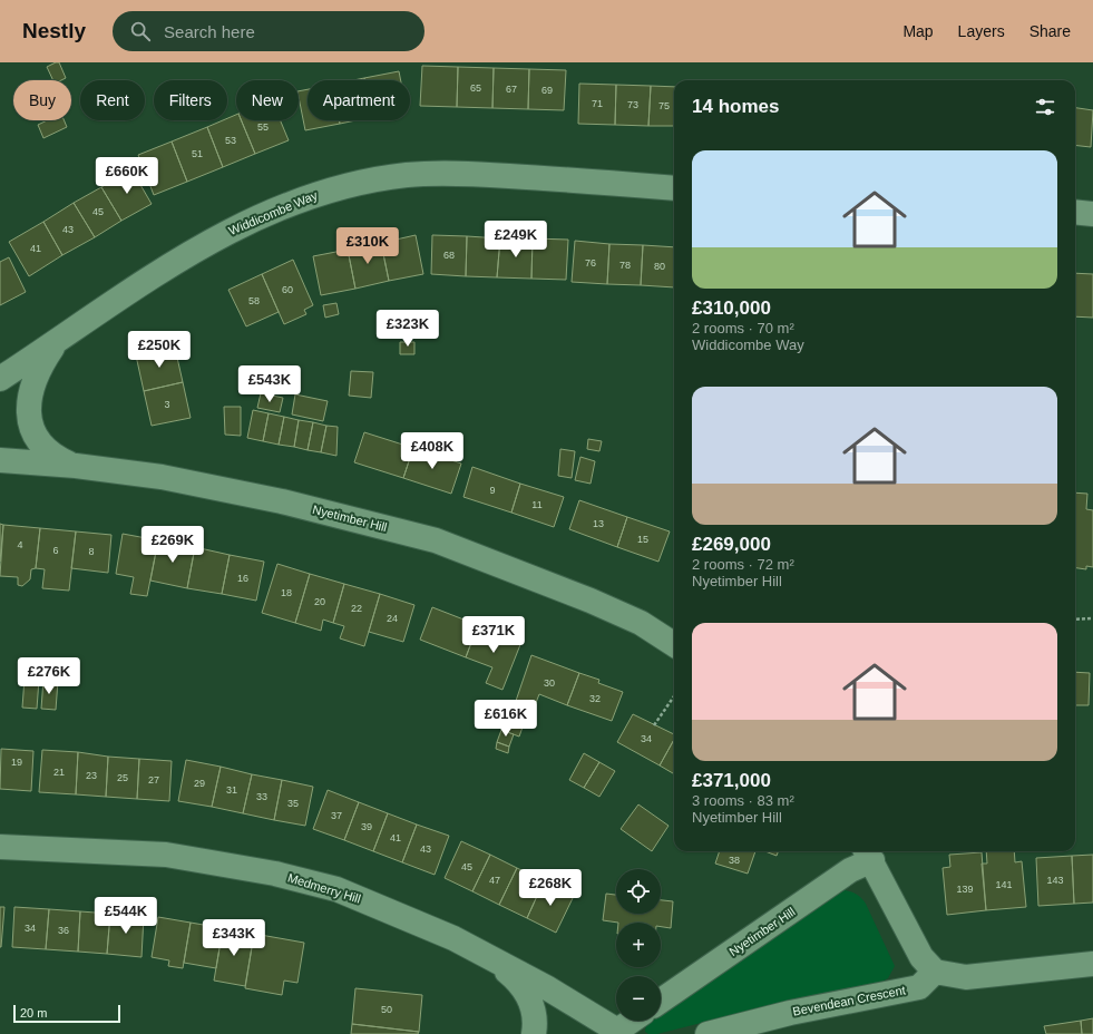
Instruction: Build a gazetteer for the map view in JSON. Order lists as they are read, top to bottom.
{
  "streets": {
    "street": [
      "Widdicombe Way",
      "Nyetimber Hill",
      "Medmerry Hill",
      "Bevendean Crescent"
    ]
  },
  "crossings": [
    ["Widdicombe Way", "Nyetimber Hill"],
    ["Nyetimber Hill", "Bevendean Crescent"]
  ],
  "house_numbers": [
    "65",
    "67",
    "69",
    "71",
    "73",
    "75",
    "55",
    "53",
    "51",
    "45",
    "43",
    "41",
    "68",
    "76",
    "78",
    "80",
    "60",
    "58",
    "3",
    "9",
    "11",
    "13",
    "15",
    "4",
    "6",
    "8",
    "16",
    "18",
    "20",
    "22",
    "24",
    "30",
    "32",
    "34",
    "19",
    "21",
    "23",
    "25",
    "27",
    "29",
    "31",
    "33",
    "35",
    "37",
    "39",
    "41",
    "43",
    "38",
    "45",
    "47",
    "143",
    "141",
    "139",
    "34",
    "36",
    "50"
  ],
  "scale_bar": "20 m",
  "page": {
    "header": "Nestly",
    "search": "Search here",
    "nav": ["Map", "Layers", "Share"],
    "chip": [
      "Buy",
      "Rent",
      "Filters",
      "New",
      "Apartment"
    ],
    "heading": "14 homes",
    "list": [
      {
        "name": "£310,000",
        "note": "2 rooms · 70 m² · Widdicombe Way"
      },
      {
        "name": "£269,000",
        "note": "2 rooms · 72 m² · Nyetimber Hill"
      },
      {
        "name": "£371,000",
        "note": "3 rooms · 83 m² · Nyetimber Hill"
      }
    ],
    "price": [
      "£660K",
      "£249K",
      "£310K",
      "£323K",
      "£250K",
      "£543K",
      "£408K",
      "£269K",
      "£371K",
      "£276K",
      "£616K",
      "£268K",
      "£544K",
      "£343K"
    ],
    "map_buttons": ["+", "−"],
    "scale": "20 m"
  }
}
